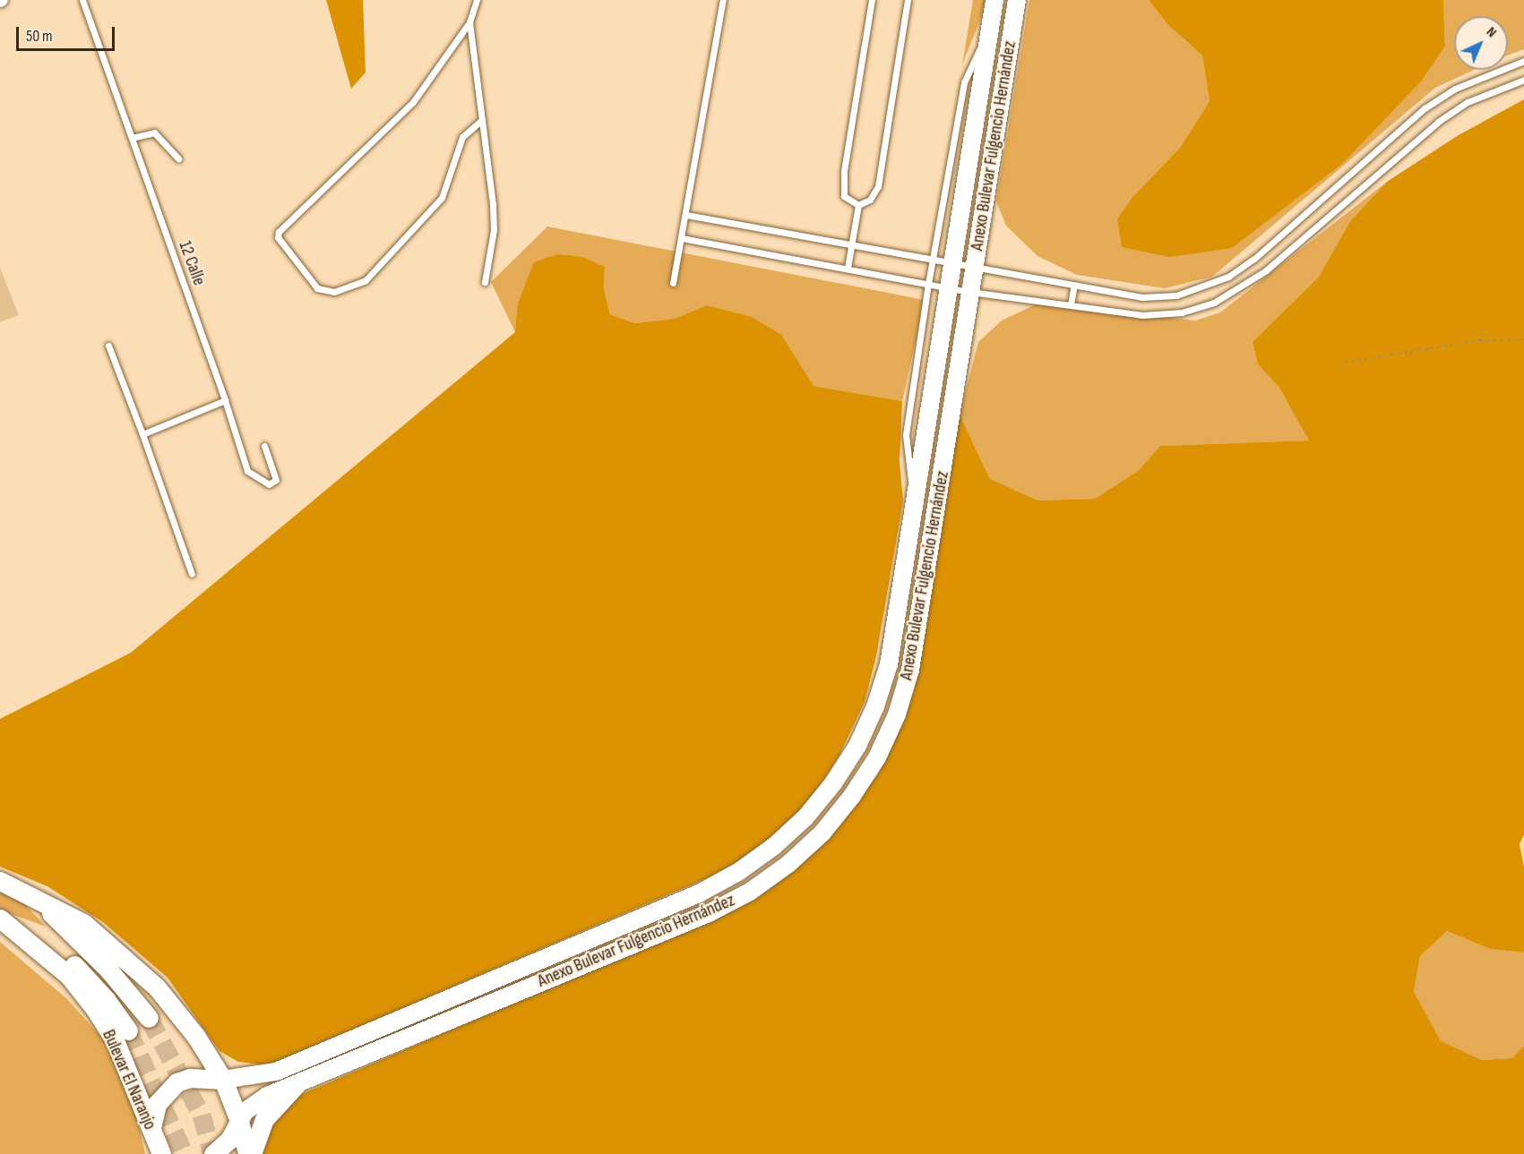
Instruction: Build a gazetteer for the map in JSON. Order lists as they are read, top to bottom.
{
  "streets": {
    "main road": ["Anexo Bulevar Fulgencio Hernández", "Bulevar El Naranjo"],
    "lane": ["12 Calle"]
  },
  "scale_bar": "50 m",
  "north": "top right"
}
